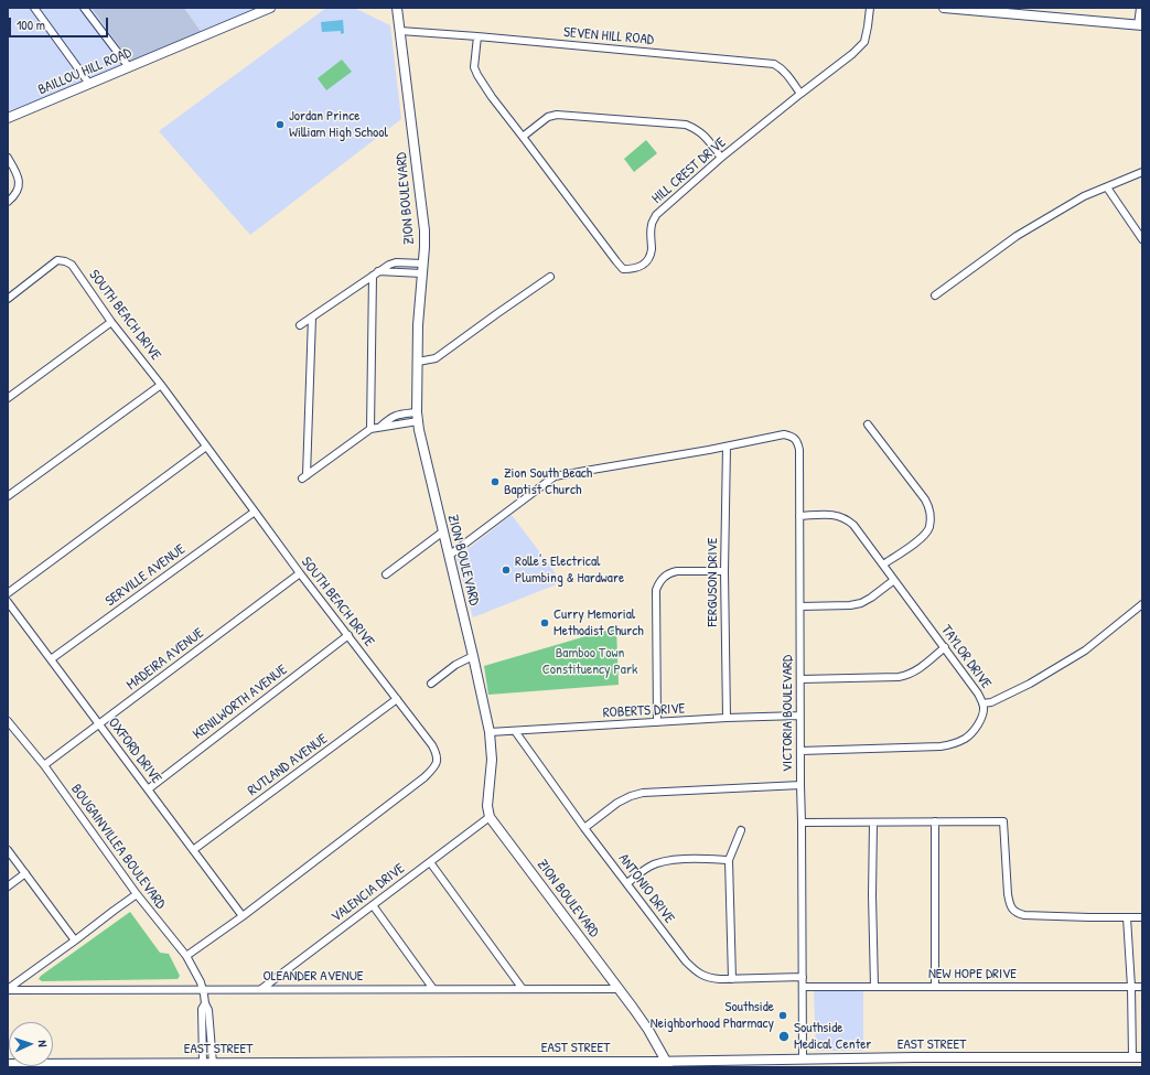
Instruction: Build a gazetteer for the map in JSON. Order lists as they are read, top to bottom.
{
  "streets": {
    "main road": ["BAILLOU HILL ROAD", "ZION BOULEVARD", "EAST STREET"],
    "street": [
      "SEVEN HILL ROAD",
      "HILL CREST DRIVE",
      "SOUTH BEACH DRIVE",
      "SERVILLE AVENUE",
      "FERGUSON DRIVE",
      "TAYLOR DRIVE",
      "MADEIRA AVENUE",
      "KENILWORTH AVENUE",
      "ROBERTS DRIVE",
      "VICTORIA BOULEVARD",
      "OXFORD DRIVE",
      "RUTLAND AVENUE",
      "BOUGAINVILLEA BOULEVARD",
      "ANTONIO DRIVE",
      "VALENCIA DRIVE",
      "NEW HOPE DRIVE",
      "OLEANDER AVENUE"
    ]
  },
  "crossings": [
    ["SEVEN HILL ROAD", "HILL CREST DRIVE"],
    ["SEVEN HILL ROAD", "ZION BOULEVARD"],
    ["ZION BOULEVARD", "ROBERTS DRIVE"],
    ["ZION BOULEVARD", "VALENCIA DRIVE"],
    ["ZION BOULEVARD", "OLEANDER AVENUE"],
    ["ZION BOULEVARD", "EAST STREET"],
    ["SOUTH BEACH DRIVE", "SERVILLE AVENUE"],
    ["SOUTH BEACH DRIVE", "MADEIRA AVENUE"],
    ["SOUTH BEACH DRIVE", "KENILWORTH AVENUE"],
    ["SOUTH BEACH DRIVE", "OXFORD DRIVE"],
    ["SOUTH BEACH DRIVE", "RUTLAND AVENUE"],
    ["SOUTH BEACH DRIVE", "BOUGAINVILLEA BOULEVARD"],
    ["SERVILLE AVENUE", "OXFORD DRIVE"],
    ["FERGUSON DRIVE", "ROBERTS DRIVE"],
    ["FERGUSON DRIVE", "VICTORIA BOULEVARD"],
    ["TAYLOR DRIVE", "VICTORIA BOULEVARD"],
    ["MADEIRA AVENUE", "OXFORD DRIVE"],
    ["MADEIRA AVENUE", "BOUGAINVILLEA BOULEVARD"],
    ["KENILWORTH AVENUE", "OXFORD DRIVE"],
    ["ROBERTS DRIVE", "VICTORIA BOULEVARD"],
    ["ROBERTS DRIVE", "ANTONIO DRIVE"],
    ["VICTORIA BOULEVARD", "ANTONIO DRIVE"],
    ["VICTORIA BOULEVARD", "NEW HOPE DRIVE"],
    ["VICTORIA BOULEVARD", "EAST STREET"],
    ["OXFORD DRIVE", "RUTLAND AVENUE"],
    ["BOUGAINVILLEA BOULEVARD", "OLEANDER AVENUE"],
    ["VALENCIA DRIVE", "OLEANDER AVENUE"]
  ],
  "parks": ["Bamboo Town Constituency Park"],
  "places": [
    "Jordan Prince William High School",
    "Zion South Beach Baptist Church",
    "Rolle's Electrical Plumbing & Hardware",
    "Curry Memorial Methodist Church",
    "Southside Neighborhood Pharmacy",
    "Southside Medical Center"
  ],
  "scale_bar": "100 m",
  "north": "right"
}
